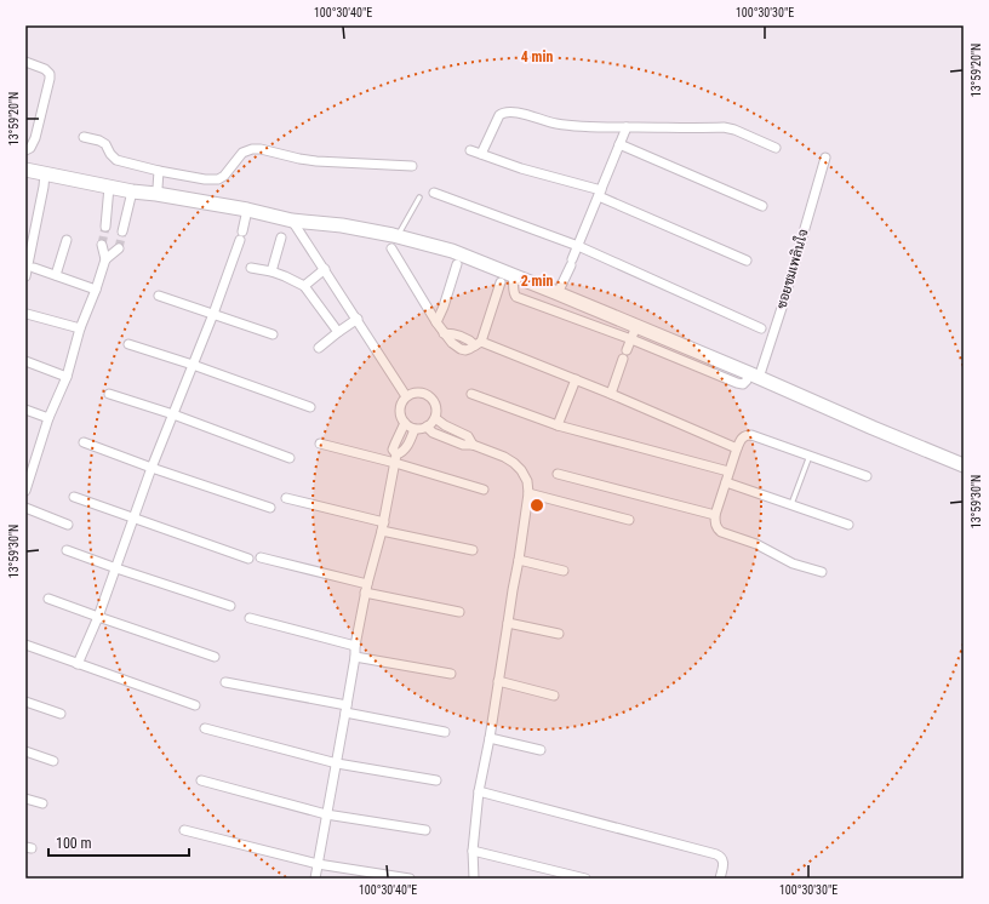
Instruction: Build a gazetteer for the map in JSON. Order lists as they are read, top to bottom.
{
  "streets": {
    "street": ["ซอยชมเพลินใจ"]
  },
  "scale_bar": "100 m",
  "coordinates": [
    "100°30'40\"E",
    "100°30'30\"E",
    "13°59'20\"N",
    "13°59'30\"N"
  ],
  "rings": ["4 min", "2 min"]
}
